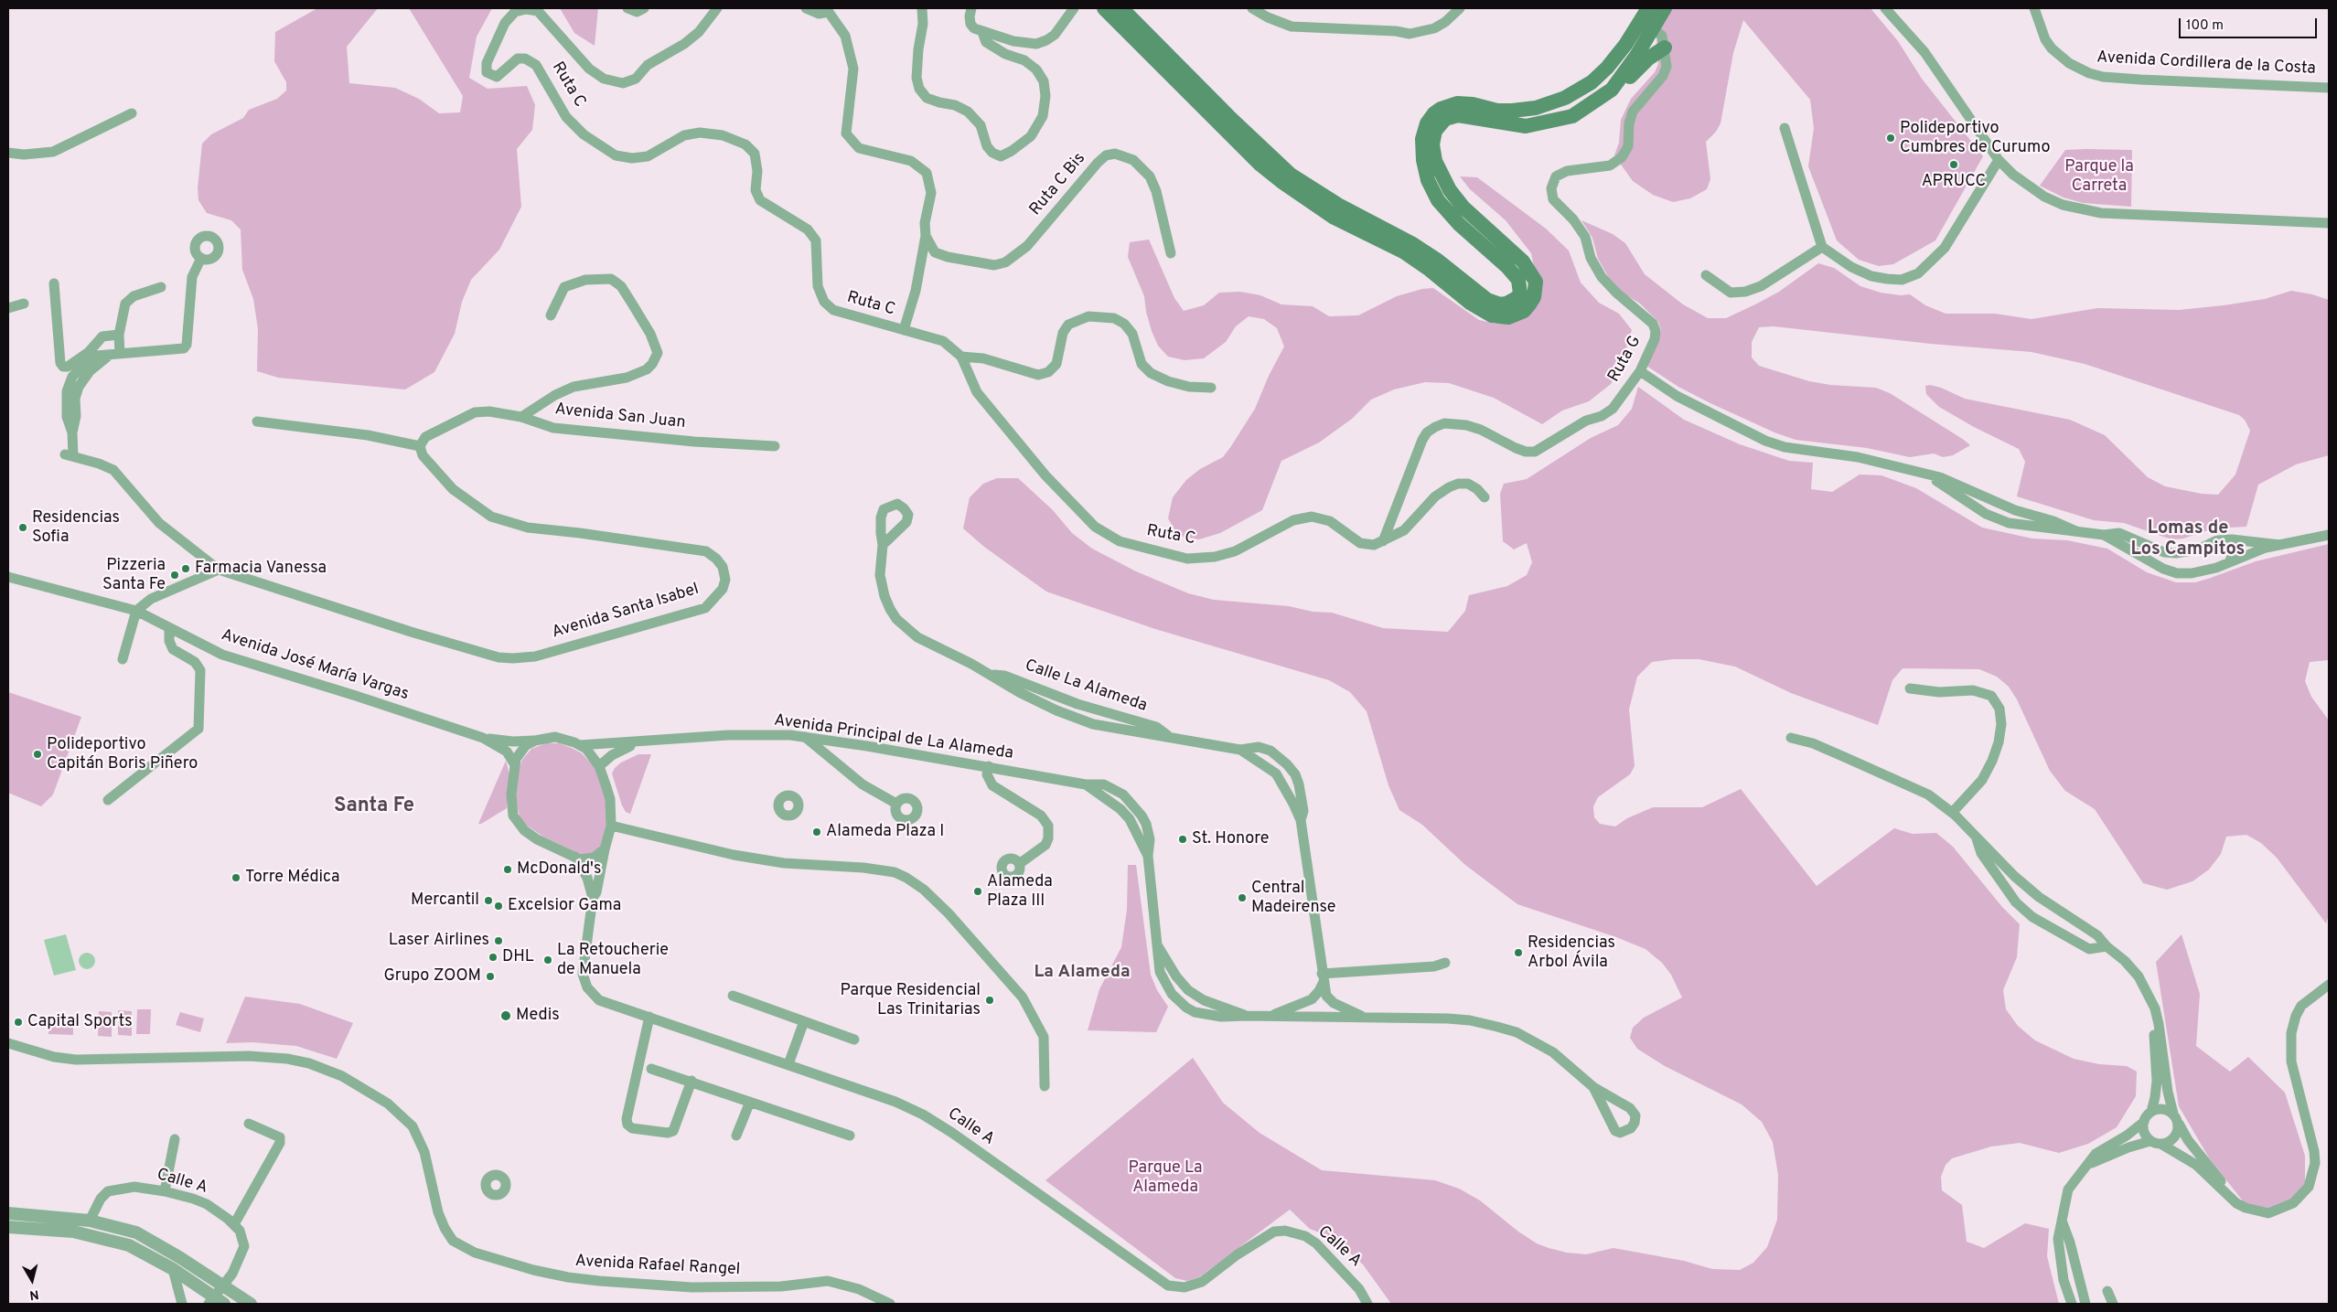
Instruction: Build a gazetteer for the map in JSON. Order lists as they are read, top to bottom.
{
  "streets": {
    "street": [
      "Avenida Cordillera de la Costa",
      "Ruta C",
      "Ruta C Bis",
      "Ruta G",
      "Avenida San Juan",
      "Avenida Santa Isabel",
      "Avenida José María Vargas",
      "Calle La Alameda",
      "Avenida Principal de La Alameda",
      "Calle A",
      "Avenida Rafael Rangel"
    ]
  },
  "crossings": [
    ["Ruta C", "Ruta C Bis"],
    ["Ruta C", "Ruta G"],
    ["Avenida San Juan", "Avenida Santa Isabel"],
    ["Avenida José María Vargas", "Avenida Principal de La Alameda"],
    ["Avenida José María Vargas", "Calle A"],
    ["Calle La Alameda", "Avenida Principal de La Alameda"],
    ["Avenida Principal de La Alameda", "Calle A"]
  ],
  "districts": ["Lomas de Los Campitos", "Santa Fe", "La Alameda"],
  "parks": ["Parque la Carreta", "Parque La Alameda"],
  "places": [
    "Polideportivo Cumbres de Curumo",
    "APRUCC",
    "Residencias Sofia",
    "Farmacia Vanessa",
    "Pizzeria Santa Fe",
    "Polideportivo Capitán Boris Piñero",
    "Alameda Plaza I",
    "St. Honore",
    "McDonald's",
    "Torre Médica",
    "Alameda Plaza III",
    "Central Madeirense",
    "Mercantil",
    "Excelsior Gama",
    "Laser Airlines",
    "Residencias Arbol Ávila",
    "DHL",
    "La Retoucherie de Manuela",
    "Grupo ZOOM",
    "Parque Residencial Las Trinitarias",
    "Medis",
    "Capital Sports"
  ],
  "scale_bar": "100 m",
  "north": "bottom"
}
